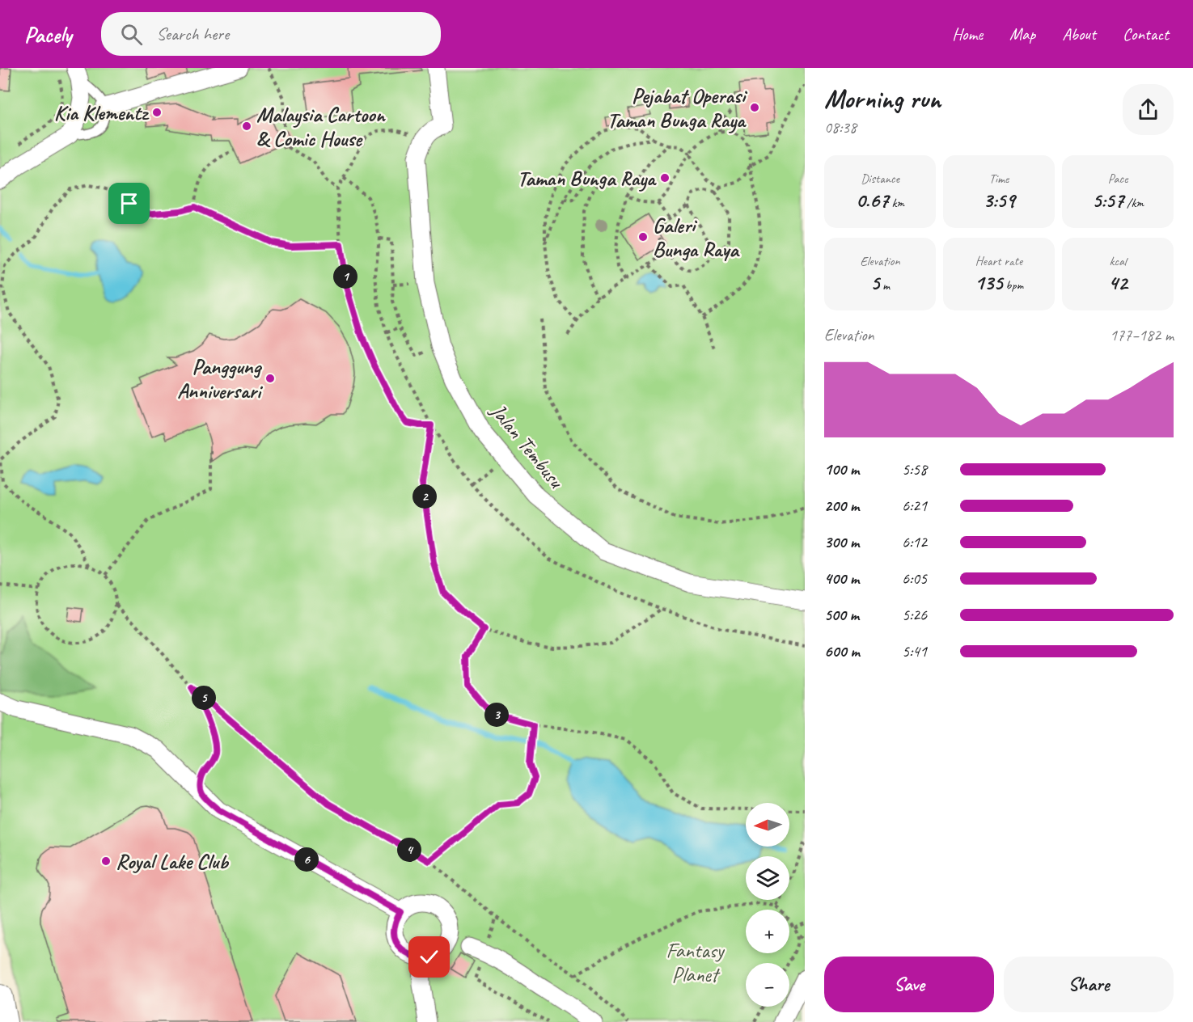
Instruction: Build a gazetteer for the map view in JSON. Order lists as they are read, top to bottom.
{
  "streets": {
    "street": ["Jalan Tembusu"]
  },
  "parks": ["Fantasy Planet"],
  "places": [
    "Pejabat Operasi Taman Bunga Raya",
    "Kia Klementz",
    "Malaysia Cartoon & Comic House",
    "Taman Bunga Raya",
    "Galeri Bunga Raya",
    "Panggung Anniversari",
    "Royal Lake Club"
  ],
  "north": "left",
  "page": {
    "header": "Pacely",
    "search": "Search here",
    "nav": [
      "Home",
      "Map",
      "About",
      "Contact"
    ],
    "heading": ["Morning run", "08:38"],
    "stats": [
      ["Distance", "0.67 km"],
      ["Time", "3:59"],
      ["Pace", "5:57 /km"],
      ["Elevation", "5 m"],
      ["Heart rate", "135 bpm"],
      ["kcal", "42"]
    ],
    "pins": [
      "1",
      "2",
      "5",
      "3",
      "4",
      "6"
    ],
    "chart": ["Elevation", "177–182 m"],
    "list": [
      {
        "name": "100 m",
        "note": "5:58"
      },
      {
        "name": "200 m",
        "note": "6:21"
      },
      {
        "name": "300 m",
        "note": "6:12"
      },
      {
        "name": "400 m",
        "note": "6:05"
      },
      {
        "name": "500 m",
        "note": "5:26"
      },
      {
        "name": "600 m",
        "note": "5:41"
      }
    ],
    "map_buttons": ["+", "−"],
    "buttons": ["Save", "Share"]
  }
}
